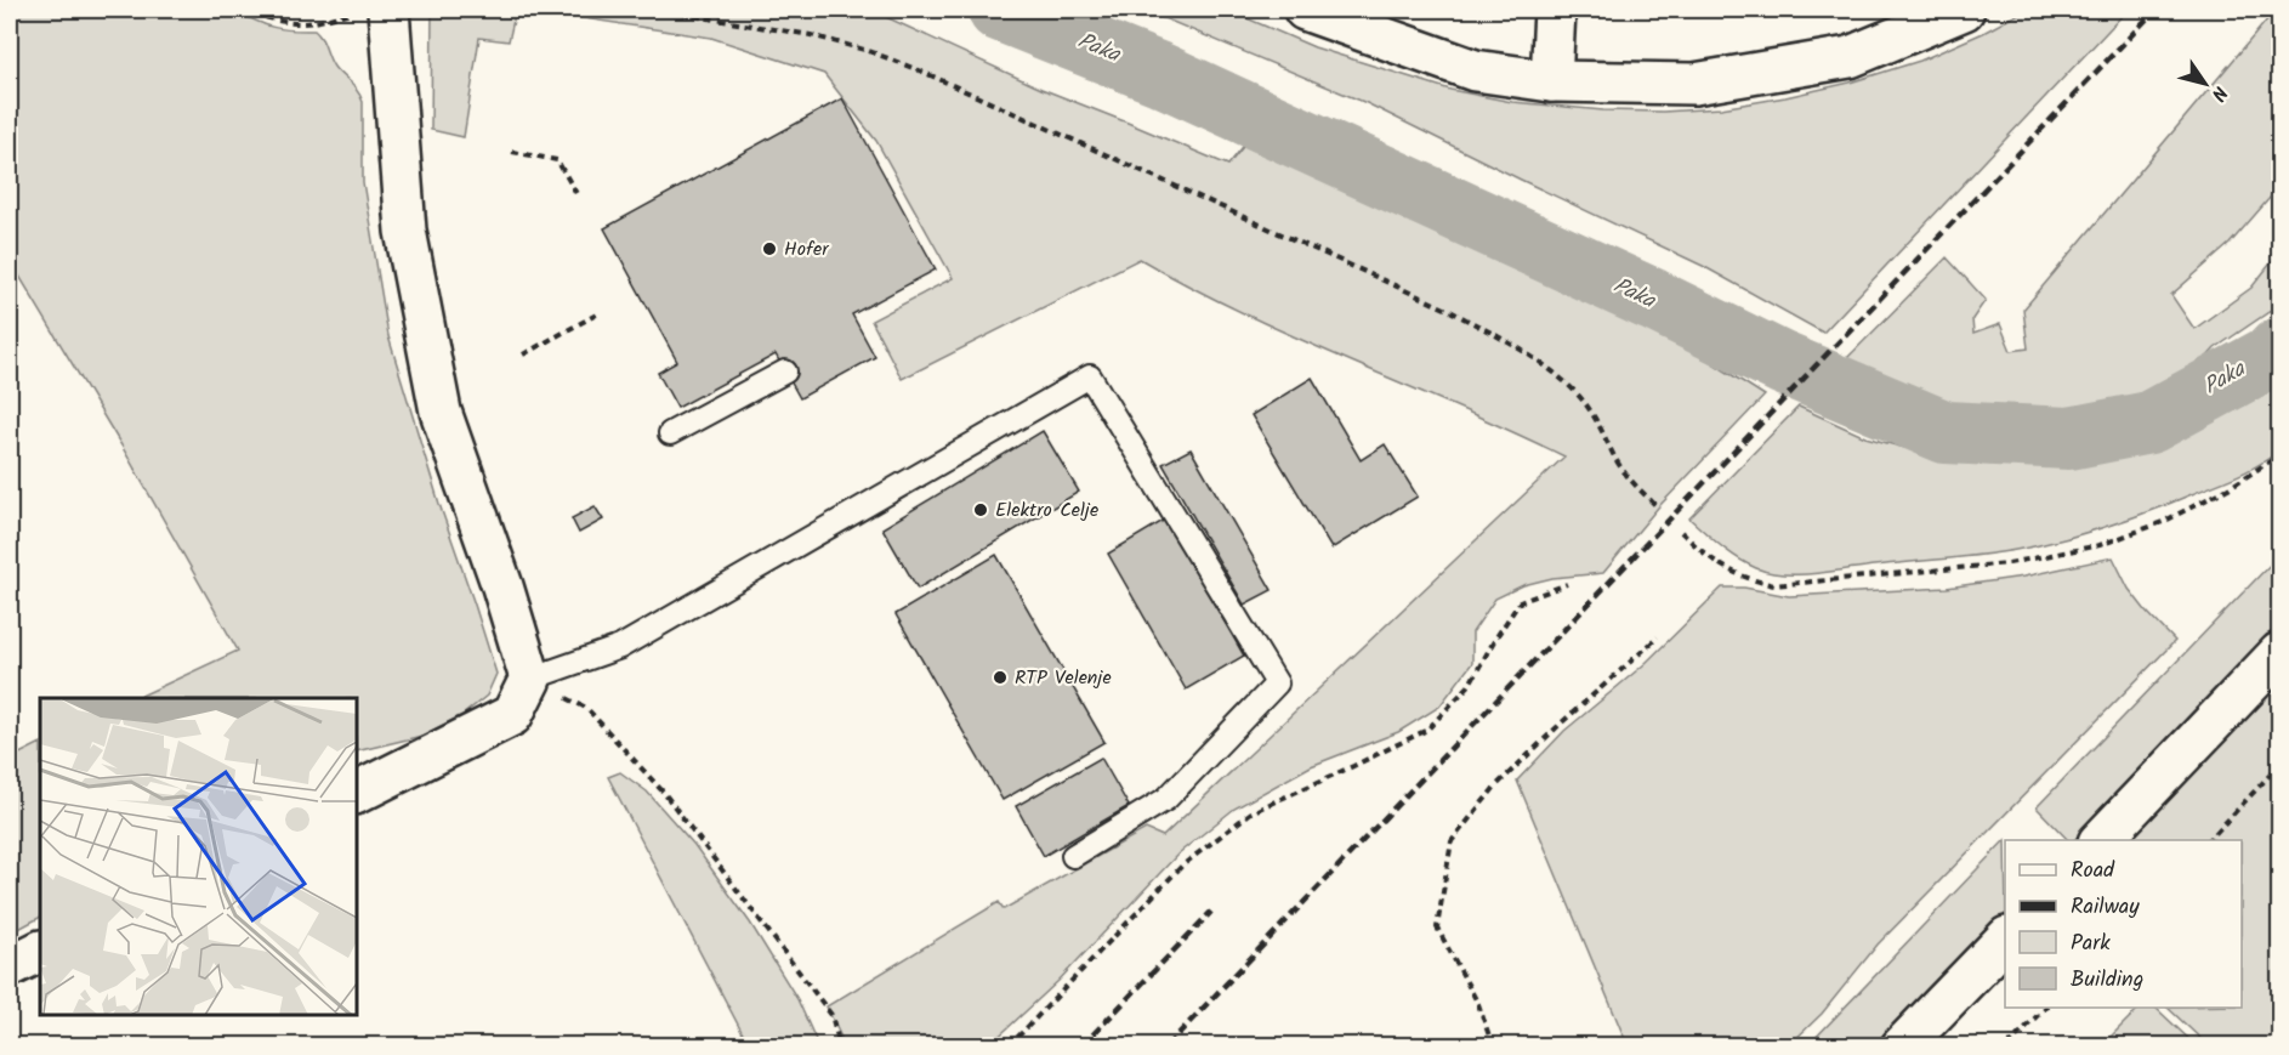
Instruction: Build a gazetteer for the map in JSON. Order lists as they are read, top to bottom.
{
  "water": ["Paka"],
  "places": ["Hofer", "Elektro Celje", "RTP Velenje"],
  "legend": [
    "Road",
    "Railway",
    "Park",
    "Building"
  ],
  "north": "bottom right"
}
